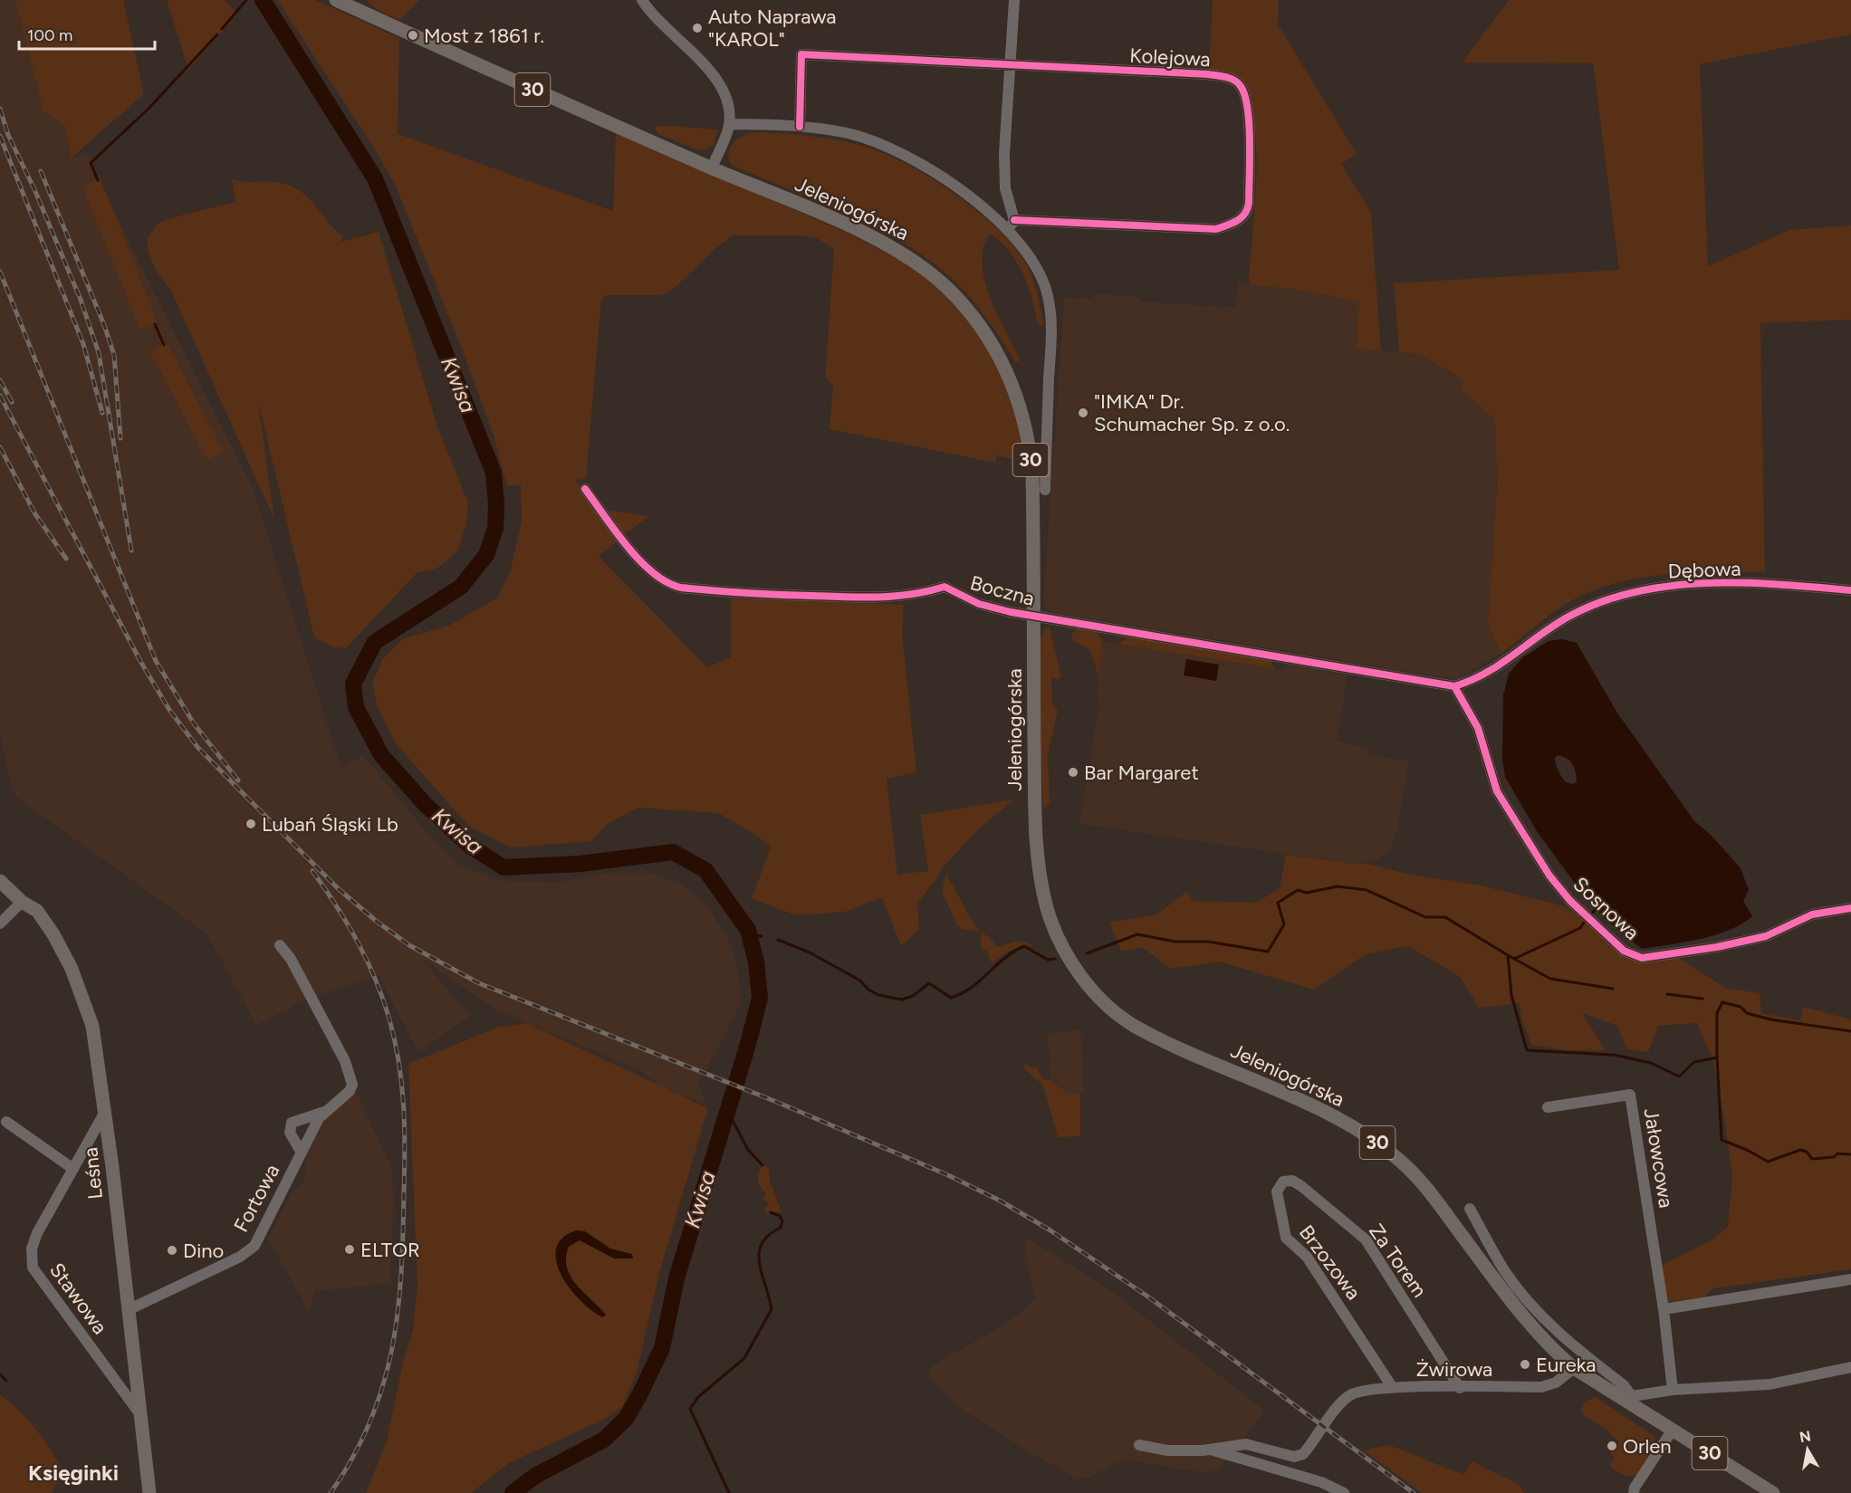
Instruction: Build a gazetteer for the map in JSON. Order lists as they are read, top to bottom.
{
  "streets": {
    "main road": ["30", "Jeleniogórska", "Leśna"],
    "street": [
      "Kolejowa",
      "Dębowa",
      "Boczna",
      "Sosnowa",
      "Jałowcowa",
      "Fortowa",
      "Za Torem",
      "Brzozowa",
      "Stawowa",
      "Żwirowa"
    ]
  },
  "crossings": [
    ["30", "Jeleniogórska"],
    ["Jeleniogórska", "Boczna"],
    ["Jeleniogórska", "Żwirowa"],
    ["Dębowa", "Boczna"],
    ["Dębowa", "Sosnowa"],
    ["Boczna", "Sosnowa"],
    ["Leśna", "Fortowa"],
    ["Leśna", "Stawowa"],
    ["Za Torem", "Brzozowa"],
    ["Za Torem", "Żwirowa"],
    ["Brzozowa", "Żwirowa"]
  ],
  "districts": ["Księginki"],
  "water": ["Kwisa"],
  "places": [
    "Auto Naprawa \"KAROL\"",
    "Most z 1861 r.",
    "\"IMKA\" Dr. Schumacher Sp. z o.o.",
    "Bar Margaret",
    "Lubań Śląski Lb",
    "ELTOR",
    "Dino",
    "Eureka",
    "Orlen"
  ],
  "scale_bar": "100 m",
  "north": "top"
}
